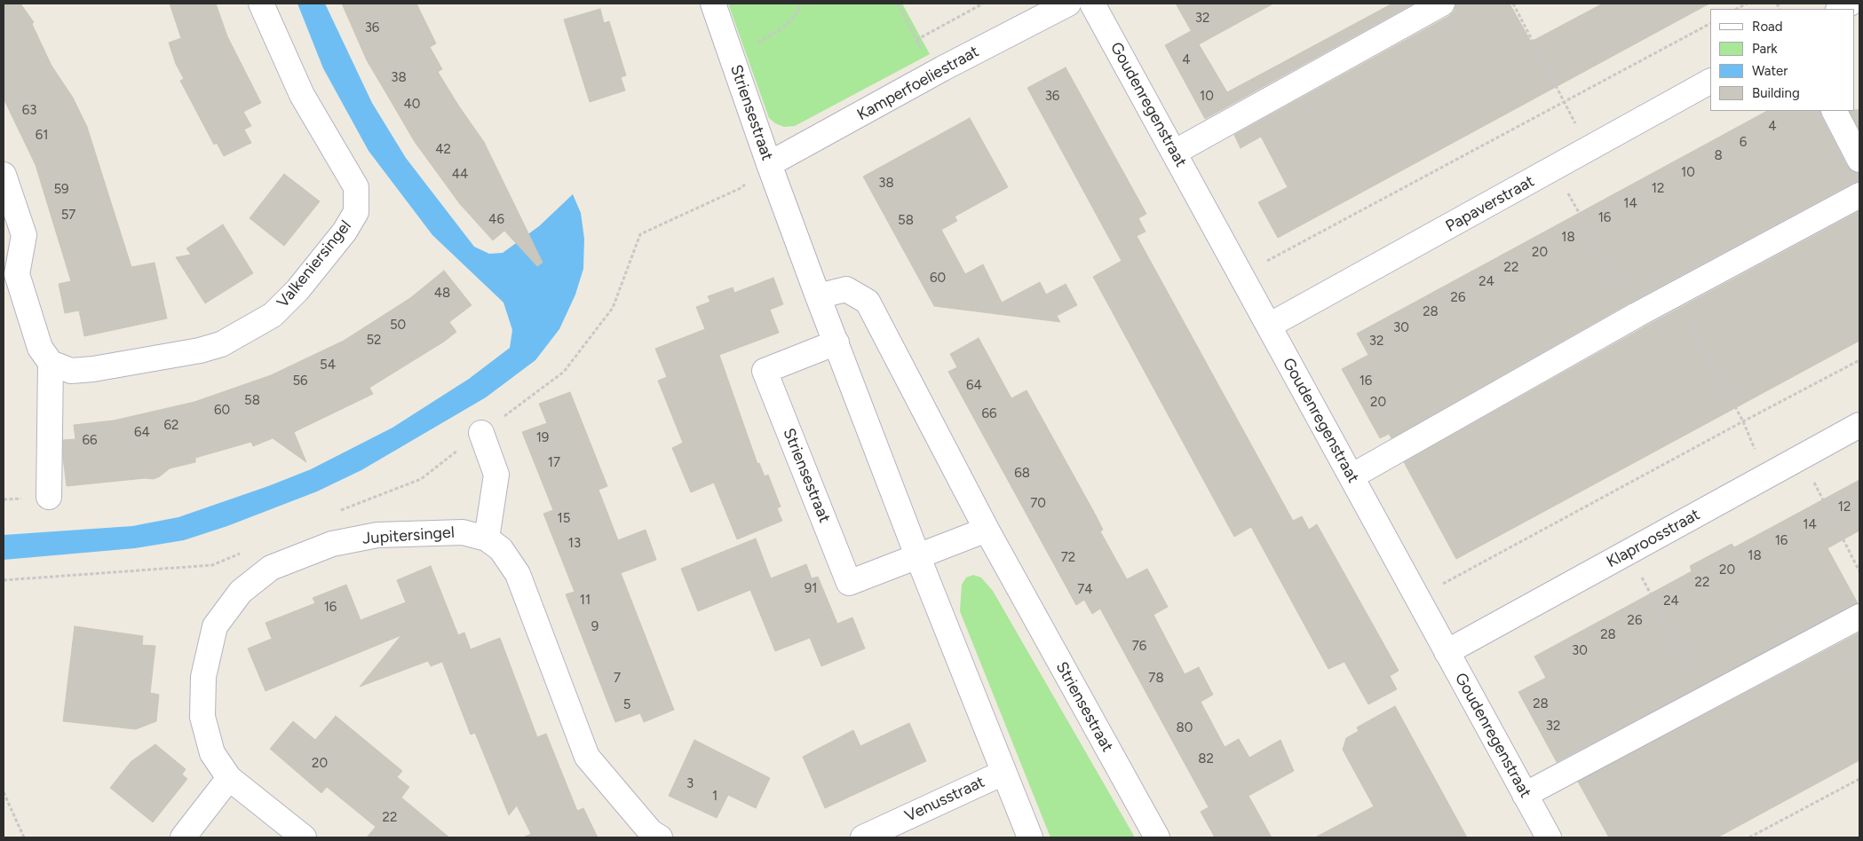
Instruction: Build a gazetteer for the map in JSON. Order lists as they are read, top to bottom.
{
  "streets": {
    "street": [
      "Kamperfoeliestraat",
      "Goudenregenstraat",
      "Striensestraat",
      "Papaverstraat",
      "Valkeniersingel",
      "Jupitersingel",
      "Klaproosstraat",
      "Venusstraat"
    ]
  },
  "crossings": [
    ["Kamperfoeliestraat", "Striensestraat"],
    ["Goudenregenstraat", "Papaverstraat"],
    ["Goudenregenstraat", "Klaproosstraat"],
    ["Striensestraat", "Venusstraat"]
  ],
  "house_numbers": [
    "32",
    "36",
    "4",
    "38",
    "36",
    "10",
    "40",
    "63",
    "4",
    "61",
    "6",
    "42",
    "8",
    "10",
    "44",
    "38",
    "12",
    "59",
    "14",
    "57",
    "16",
    "46",
    "58",
    "18",
    "20",
    "22",
    "60",
    "24",
    "48",
    "26",
    "28",
    "50",
    "30",
    "52",
    "32",
    "54",
    "56",
    "16",
    "64",
    "58",
    "20",
    "60",
    "66",
    "62",
    "64",
    "19",
    "66",
    "17",
    "68",
    "70",
    "12",
    "15",
    "14",
    "16",
    "13",
    "18",
    "72",
    "20",
    "22",
    "91",
    "74",
    "11",
    "24",
    "16",
    "26",
    "9",
    "28",
    "76",
    "30",
    "7",
    "78",
    "28",
    "5",
    "32",
    "80",
    "82",
    "20",
    "3",
    "1",
    "22"
  ],
  "legend": [
    "Road",
    "Park",
    "Water",
    "Building"
  ]
}
